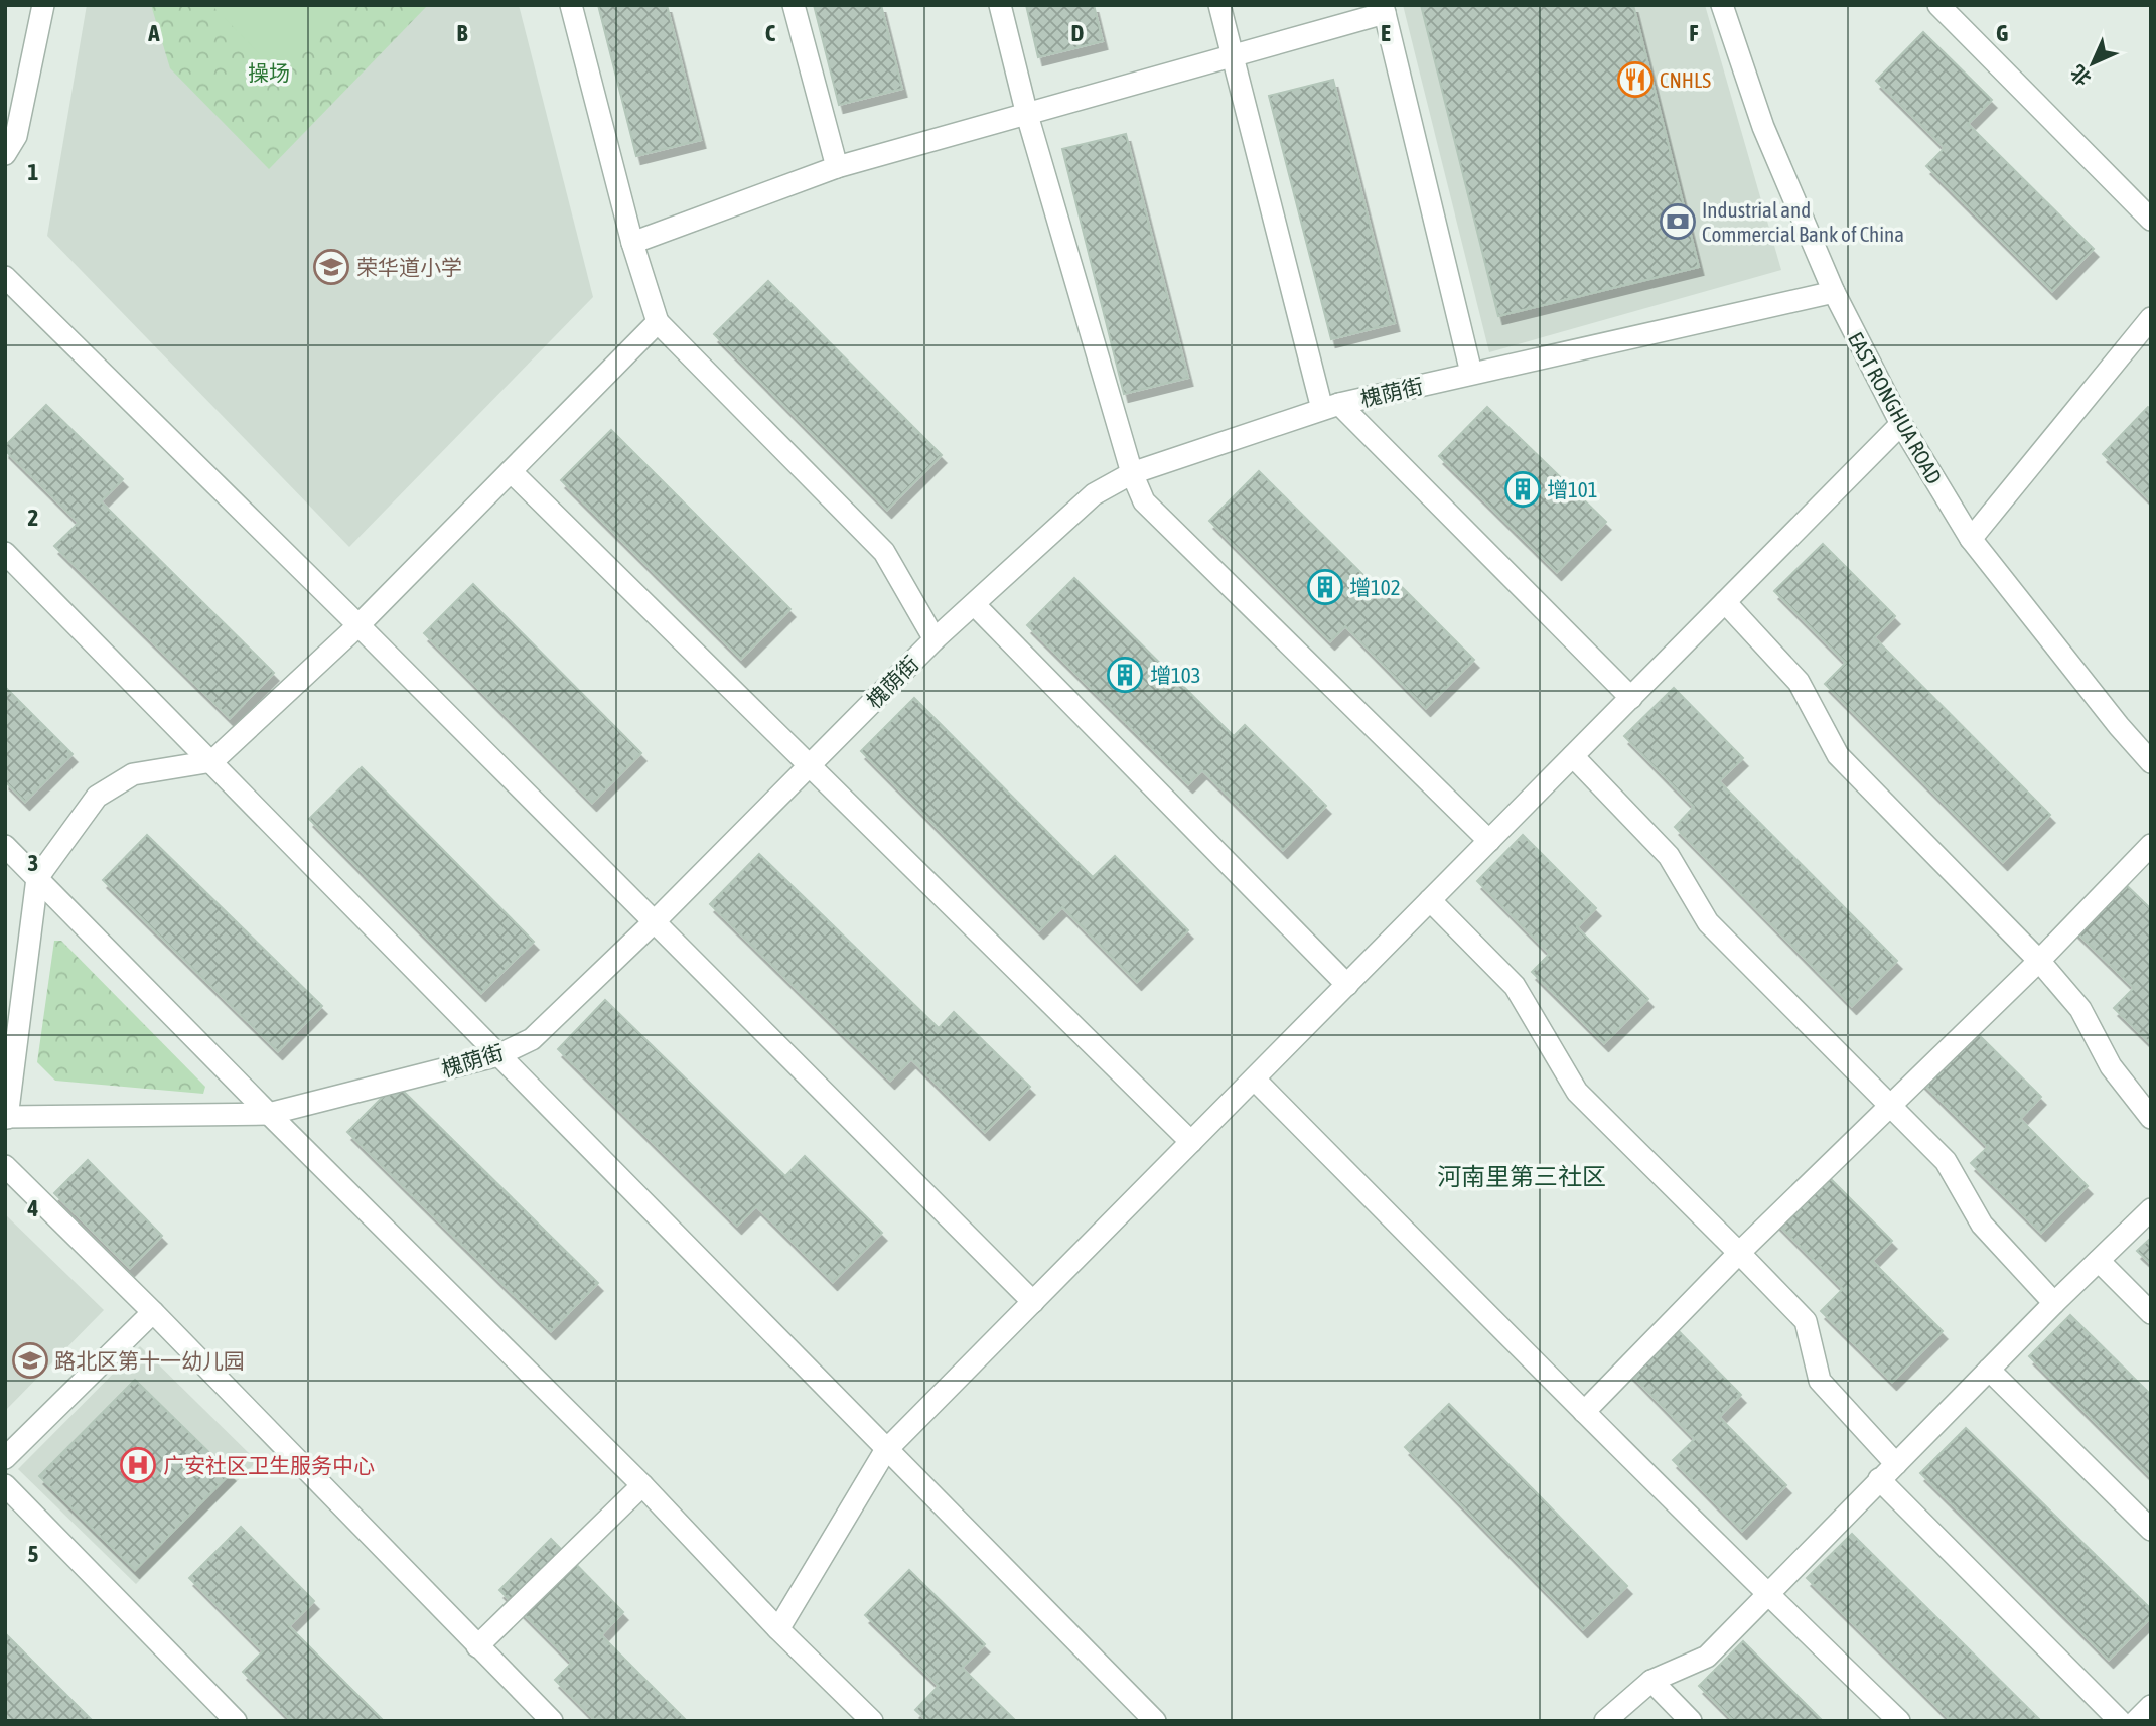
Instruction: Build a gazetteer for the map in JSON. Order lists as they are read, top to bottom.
{
  "streets": {
    "street": ["槐荫街", "EAST RONGHUA ROAD"]
  },
  "crossings": [
    ["槐荫街", "EAST RONGHUA ROAD"]
  ],
  "districts": ["河南里第三社区"],
  "parks": ["操场"],
  "places": {
    "restaurant": ["CNHLS"],
    "bank": ["Industrial and Commercial Bank of China"],
    "school or university": ["荣华道小学", "路北区第十一幼儿园"],
    "building": ["增101", "增102", "增103"],
    "hospital": ["广安社区卫生服务中心"]
  },
  "north": "bottom left",
  "grid": {
    "columns": [
      "A",
      "B",
      "C",
      "D",
      "E",
      "F",
      "G"
    ],
    "rows": [
      "1",
      "2",
      "3",
      "4",
      "5"
    ]
  }
}
